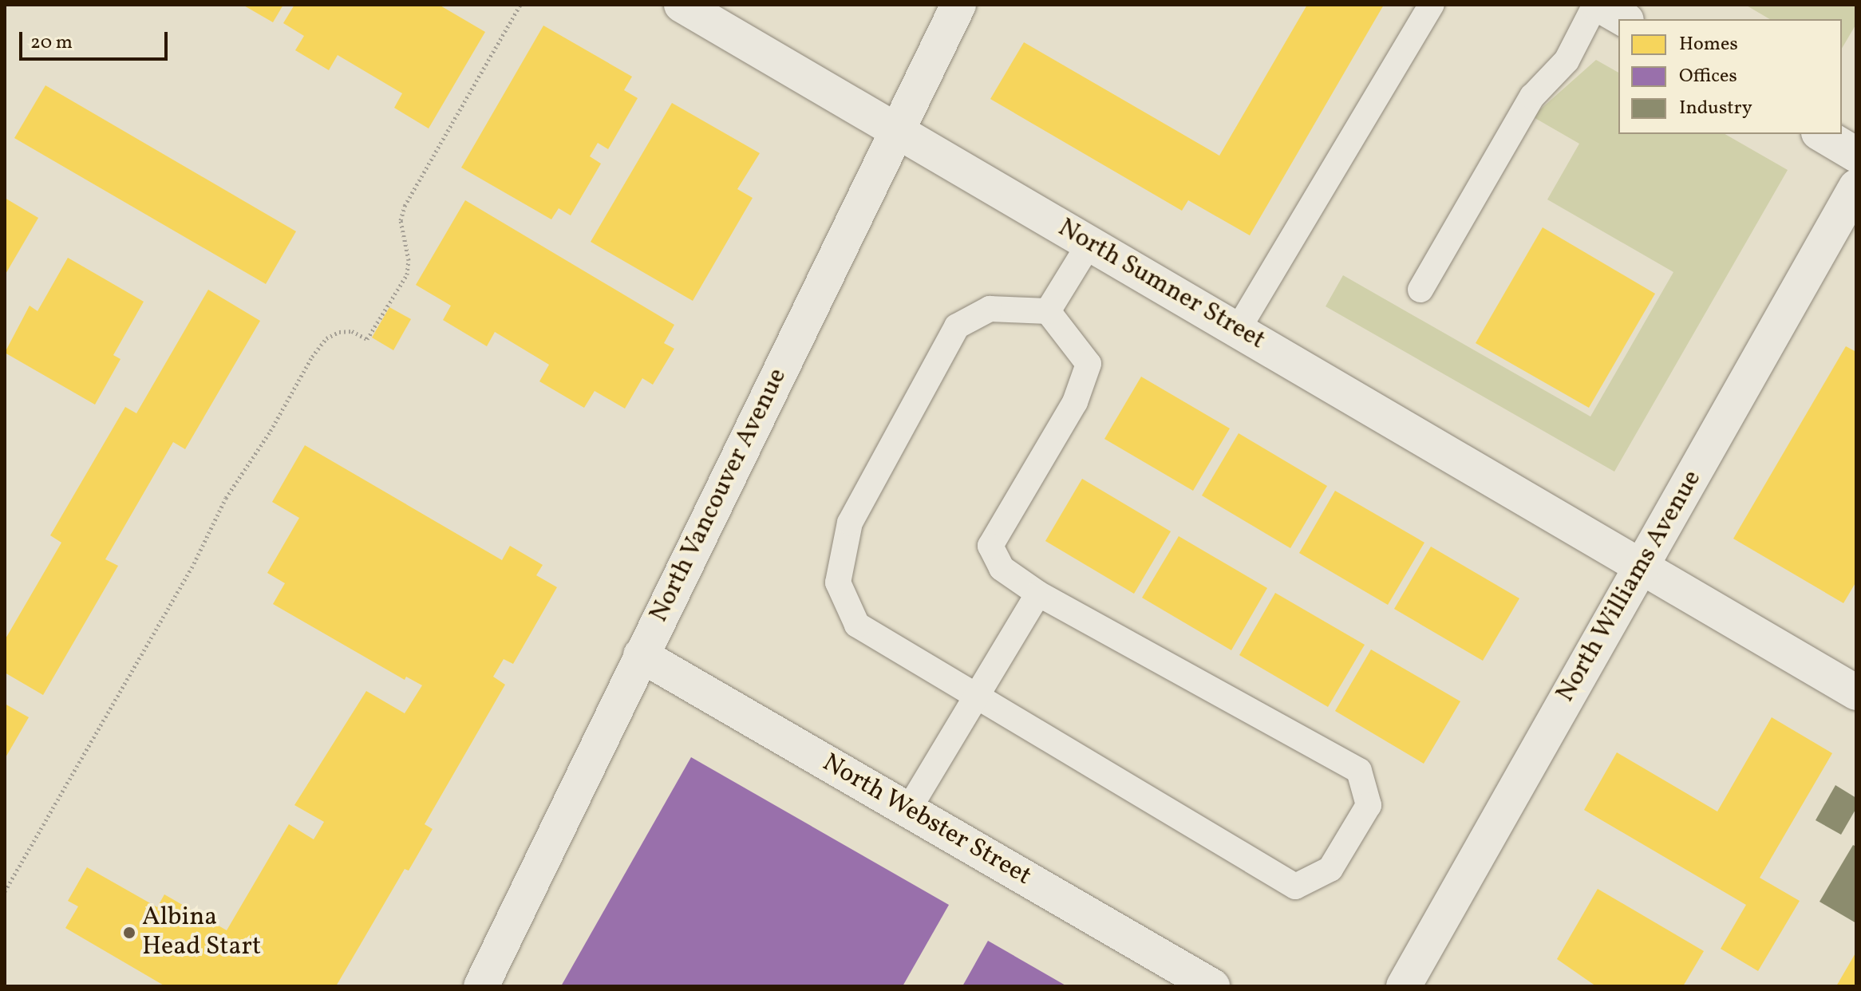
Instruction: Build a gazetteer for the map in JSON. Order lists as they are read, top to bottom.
{
  "streets": {
    "street": [
      "North Sumner Street",
      "North Vancouver Avenue",
      "North Williams Avenue",
      "North Webster Street"
    ]
  },
  "crossings": [
    ["North Sumner Street", "North Vancouver Avenue"],
    ["North Sumner Street", "North Williams Avenue"],
    ["North Vancouver Avenue", "North Webster Street"]
  ],
  "places": ["Albina Head Start"],
  "legend": ["Homes", "Offices", "Industry"],
  "scale_bar": "20 m"
}
